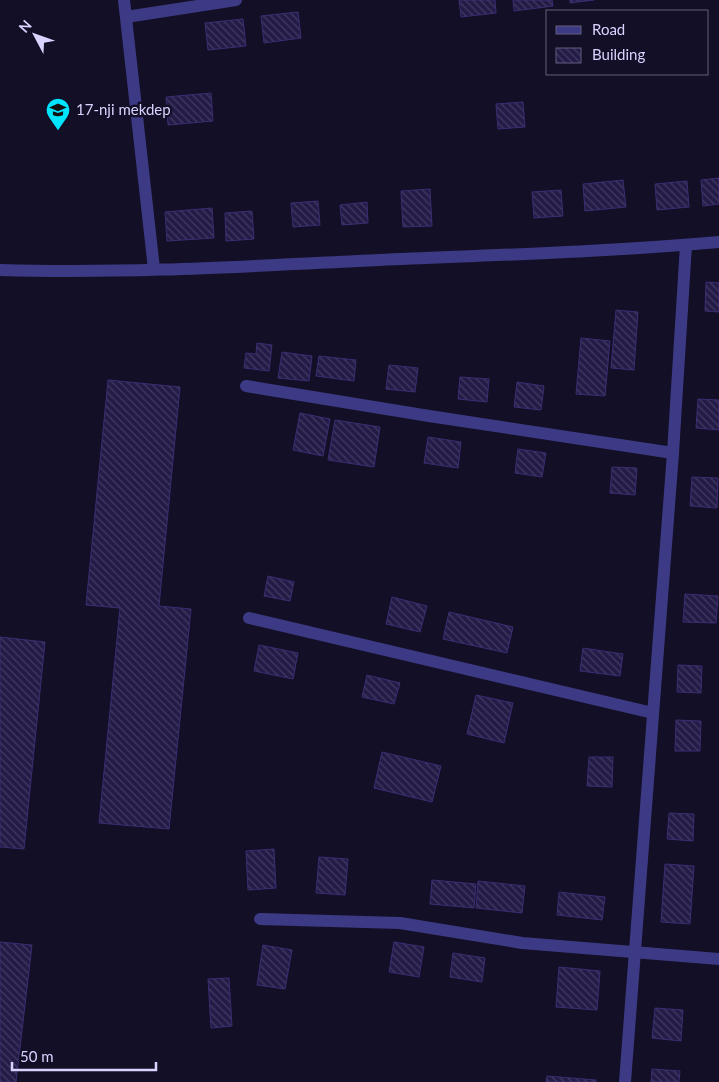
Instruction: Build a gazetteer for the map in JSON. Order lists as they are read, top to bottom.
{
  "places": {
    "school or university": ["17-nji mekdep"]
  },
  "legend": ["Road", "Building"],
  "scale_bar": "50 m",
  "north": "top left"
}
